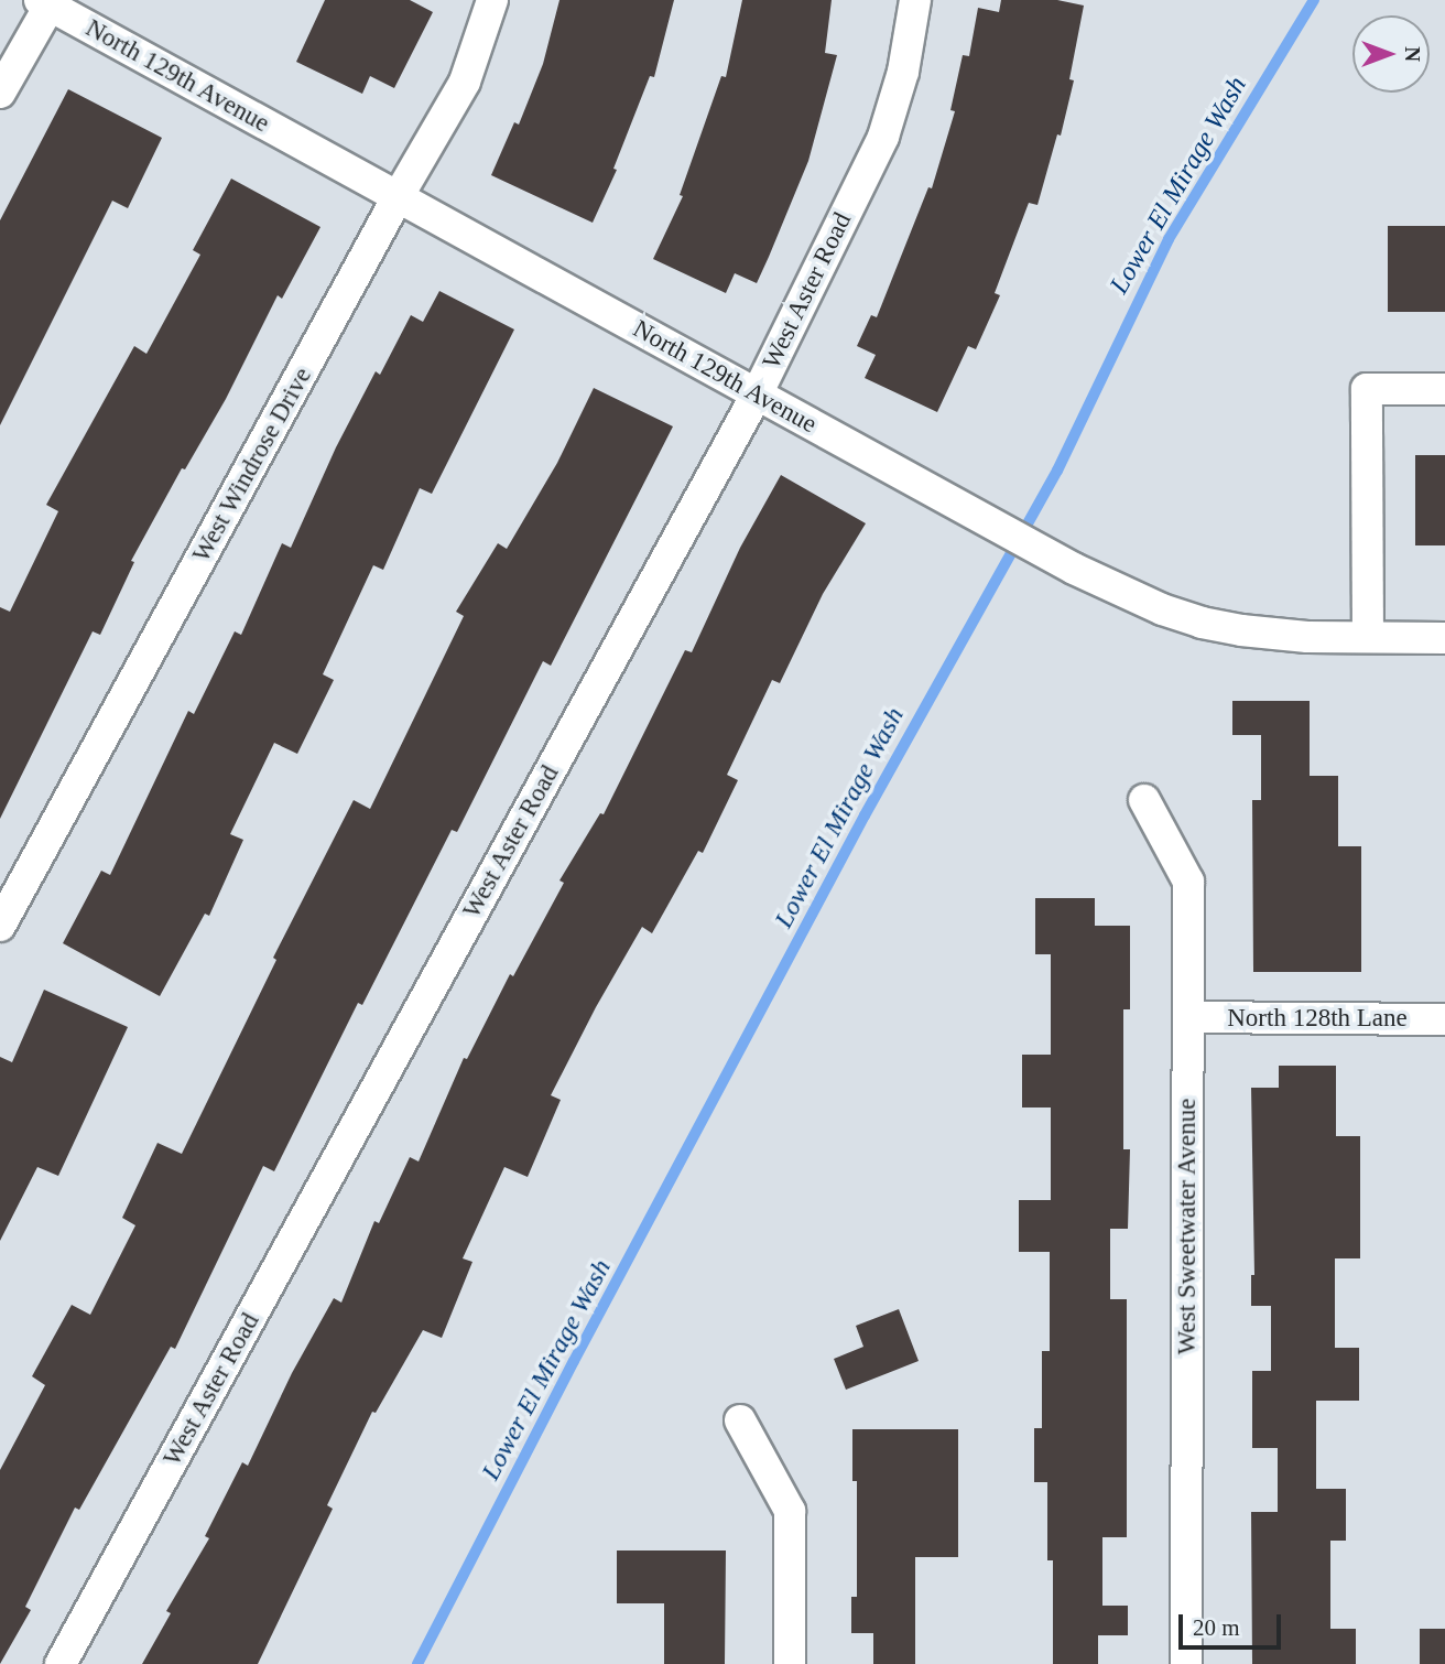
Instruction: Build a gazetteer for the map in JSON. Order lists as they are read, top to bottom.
{
  "streets": {
    "street": [
      "North 129th Avenue",
      "West Aster Road",
      "West Windrose Drive",
      "North 128th Lane",
      "West Sweetwater Avenue"
    ]
  },
  "crossings": [
    ["North 129th Avenue", "West Aster Road"],
    ["North 129th Avenue", "West Windrose Drive"],
    ["North 128th Lane", "West Sweetwater Avenue"]
  ],
  "water": ["Lower El Mirage Wash"],
  "scale_bar": "20 m",
  "north": "right"
}
